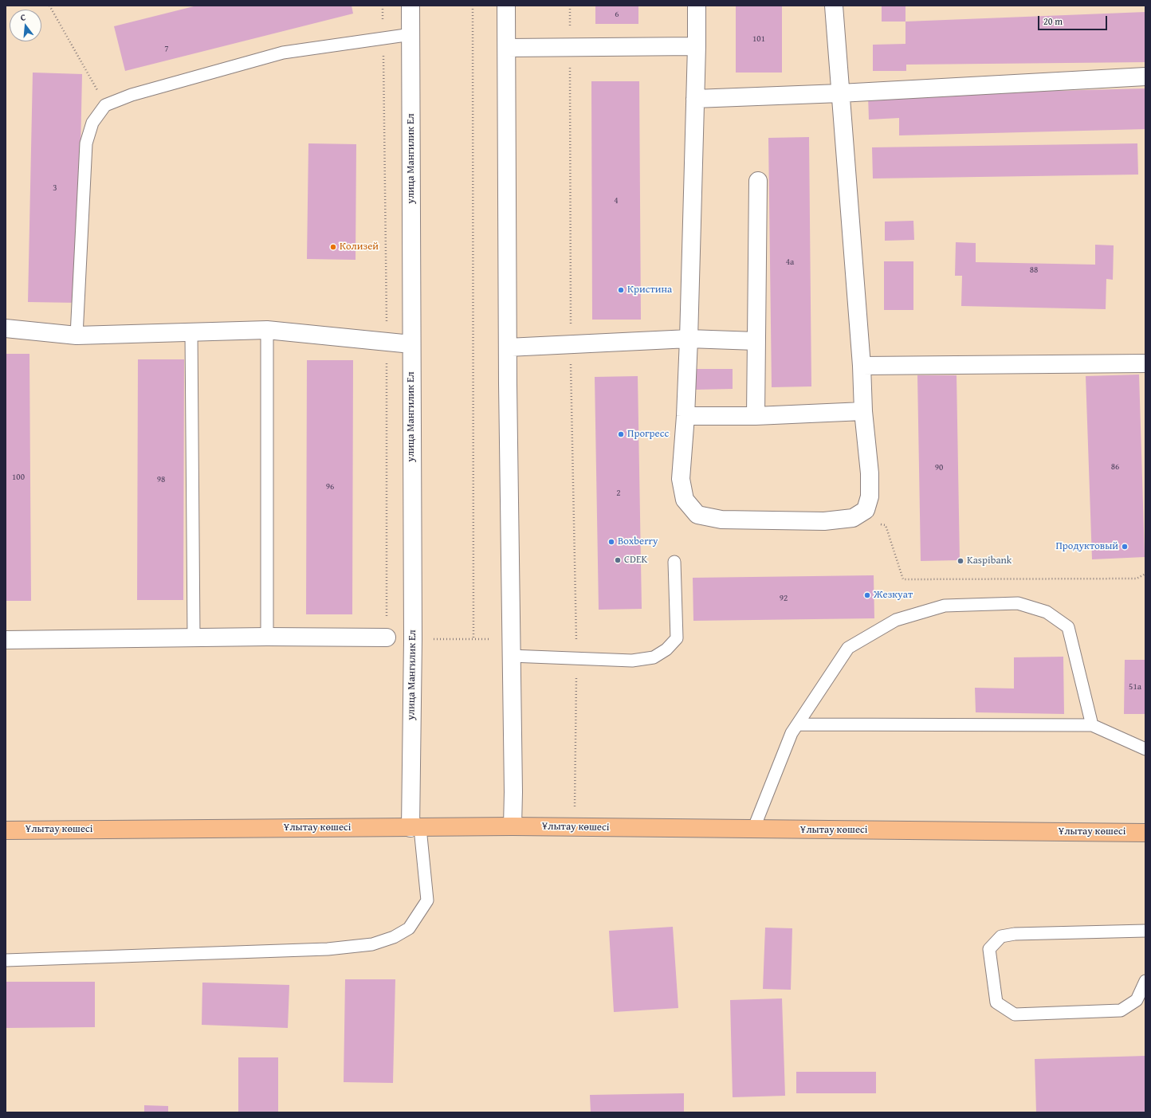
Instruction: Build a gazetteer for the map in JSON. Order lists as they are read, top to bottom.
{
  "streets": {
    "main road": ["Ұлытау көшесі"],
    "street": ["улица Мангилик Ел"]
  },
  "crossings": [
    ["улица Мангилик Ел", "Ұлытау көшесі"]
  ],
  "places": [
    "Колизей",
    "Кристина",
    "Прогресс",
    "Boxberry",
    "Продуктовый",
    "CDEK",
    "Kaspibank",
    "Жезкуат"
  ],
  "house_numbers": [
    "6",
    "101",
    "7",
    "3",
    "4",
    "4а",
    "88",
    "86",
    "90",
    "100",
    "98",
    "96",
    "2",
    "92",
    "51а"
  ],
  "scale_bar": "20 m",
  "north": "top"
}
